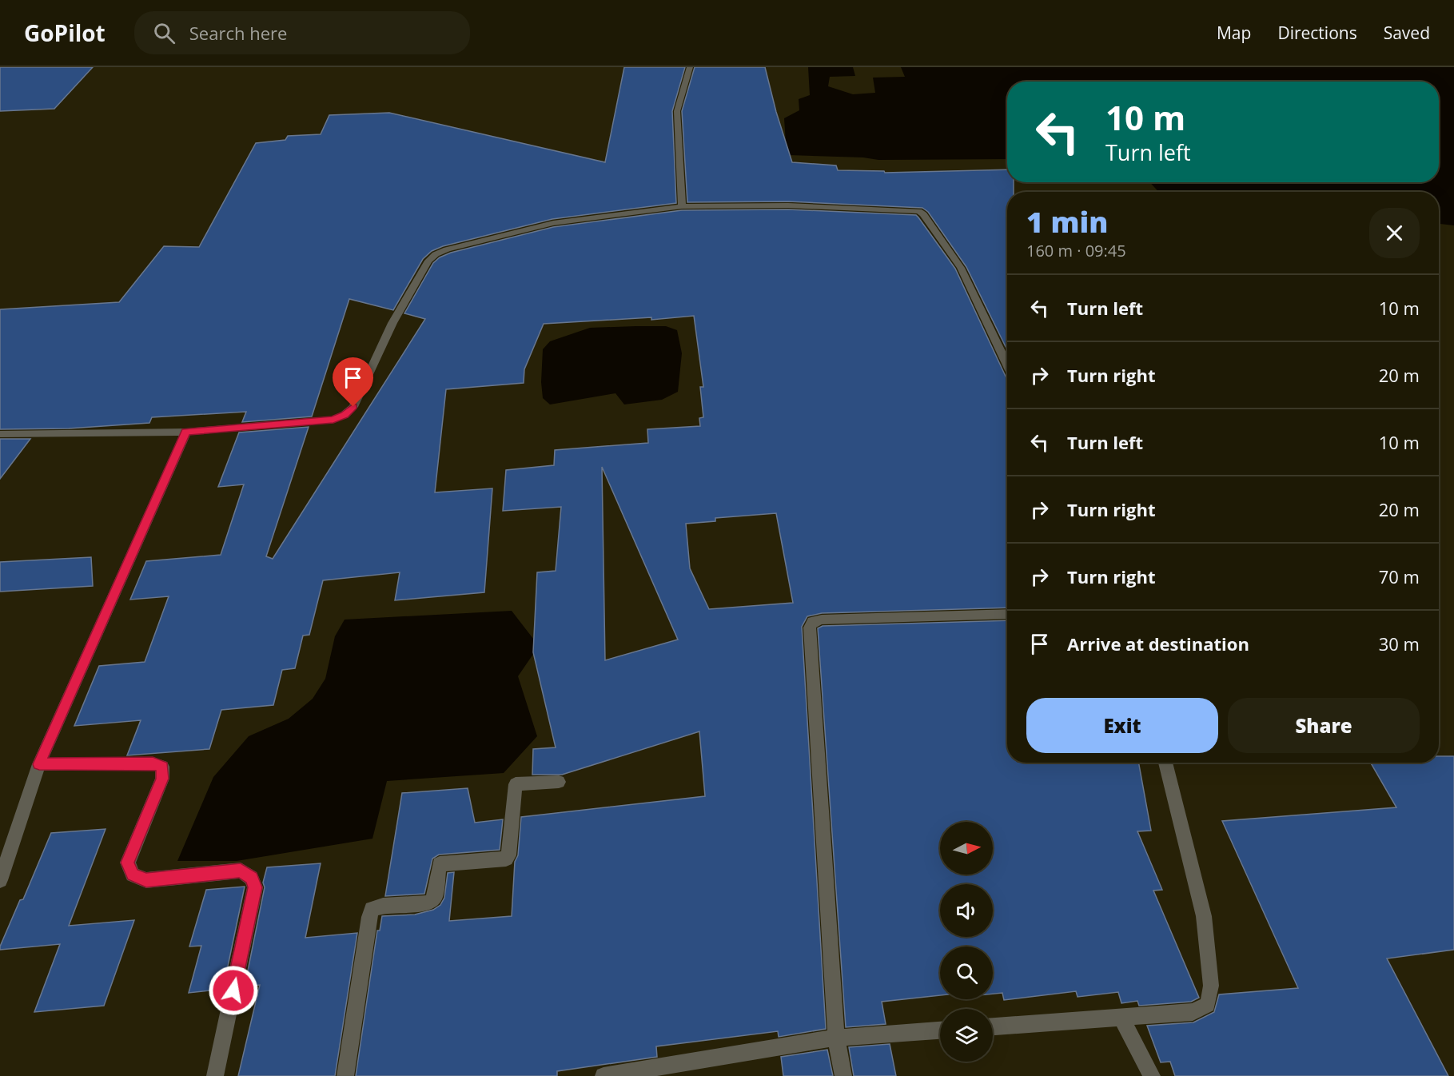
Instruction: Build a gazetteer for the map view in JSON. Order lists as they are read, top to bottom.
{
  "north": "right",
  "page": {
    "header": "GoPilot",
    "search": "Search here",
    "nav": ["Map", "Directions", "Saved"],
    "turn": ["10 m", "Turn left"],
    "heading": ["1 min", "160 m · 09:45"],
    "list": [
      {
        "name": "Turn left",
        "value": "10 m"
      },
      {
        "name": "Turn right",
        "value": "20 m"
      },
      {
        "name": "Turn left",
        "value": "10 m"
      },
      {
        "name": "Turn right",
        "value": "20 m"
      },
      {
        "name": "Turn right",
        "value": "70 m"
      },
      {
        "name": "Arrive at destination",
        "value": "30 m"
      }
    ],
    "buttons": ["Exit", "Share"]
  }
}
